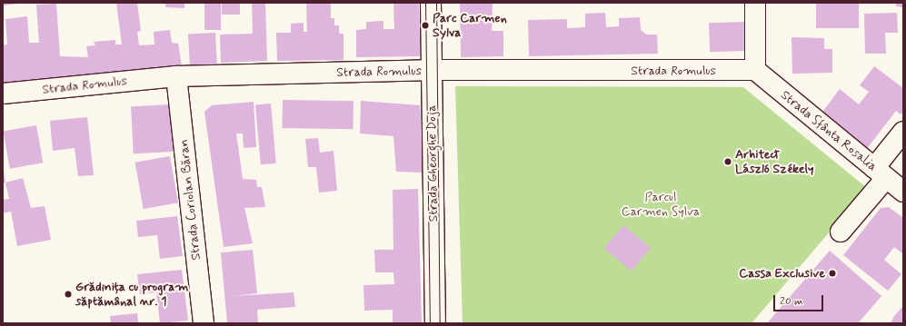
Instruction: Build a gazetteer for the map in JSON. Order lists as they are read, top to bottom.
{
  "streets": {
    "street": [
      "Strada Romulus",
      "Strada Sfânta Rosalia",
      "Strada Gheorghe Doja",
      "Strada Coriolan Băran"
    ]
  },
  "crossings": [
    ["Strada Romulus", "Strada Sfânta Rosalia"],
    ["Strada Romulus", "Strada Gheorghe Doja"],
    ["Strada Romulus", "Strada Coriolan Băran"]
  ],
  "parks": ["Parcul Carmen Sylva"],
  "places": [
    "Parc Carmen Sylva",
    "Arhitect László Székely",
    "Cassa Exclusive",
    "Grădinița cu program săptămânal nr. 1"
  ],
  "scale_bar": "20 m"
}
